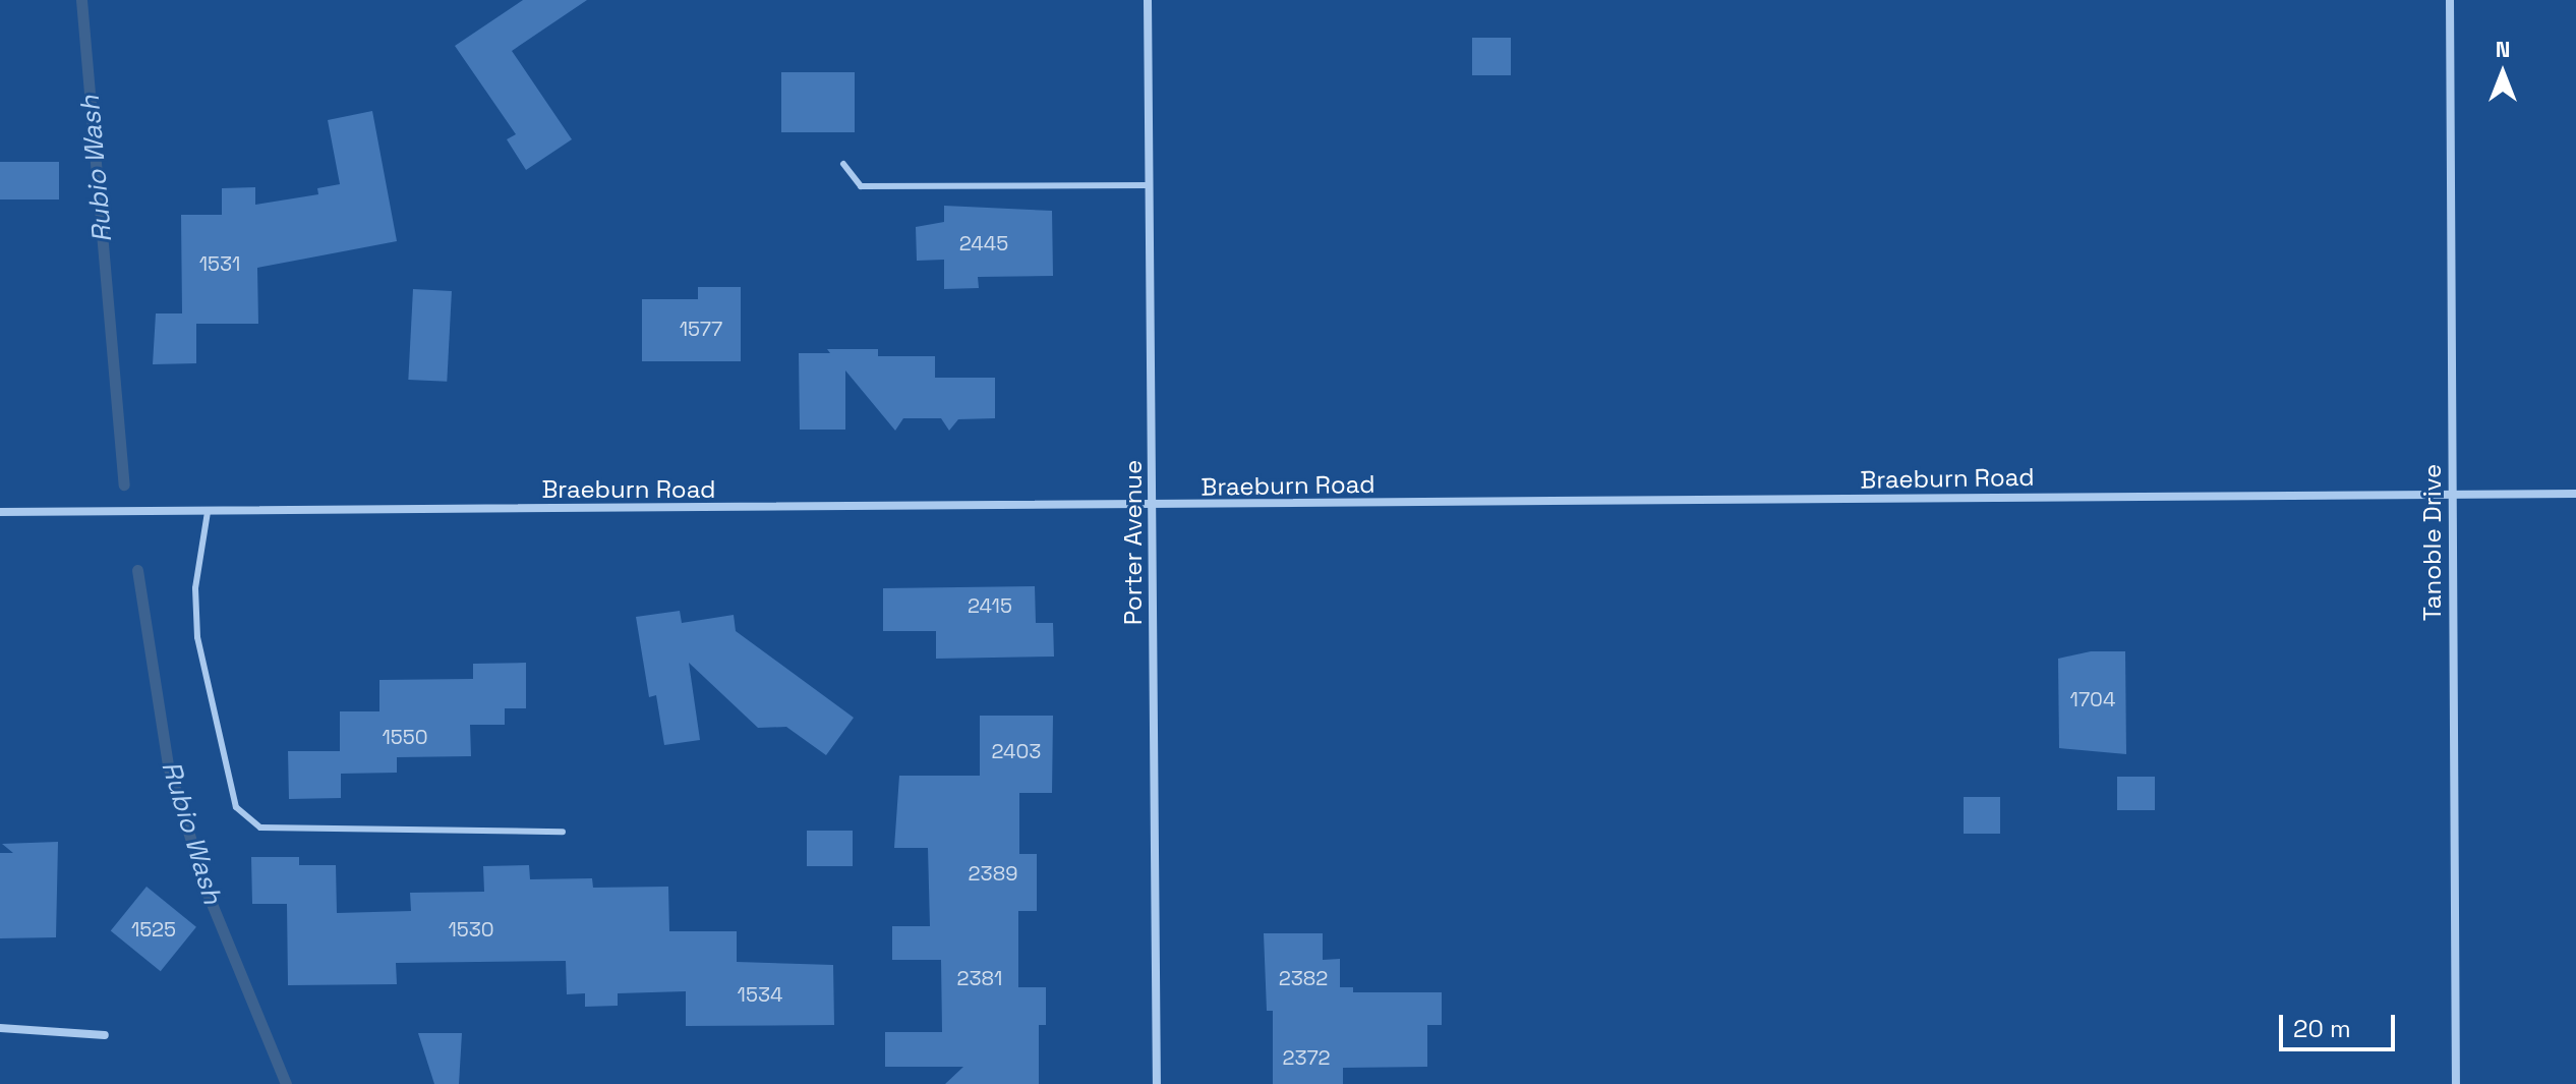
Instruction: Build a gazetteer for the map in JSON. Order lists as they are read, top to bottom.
{
  "streets": {
    "street": ["Braeburn Road", "Porter Avenue", "Tanoble Drive"]
  },
  "crossings": [
    ["Braeburn Road", "Porter Avenue"],
    ["Braeburn Road", "Tanoble Drive"]
  ],
  "water": ["Rubio Wash"],
  "house_numbers": [
    "2445",
    "1531",
    "1577",
    "2415",
    "1704",
    "1550",
    "2403",
    "2389",
    "1525",
    "1530",
    "2381",
    "2382",
    "1534",
    "2372"
  ],
  "scale_bar": "20 m",
  "north": "top"
}
